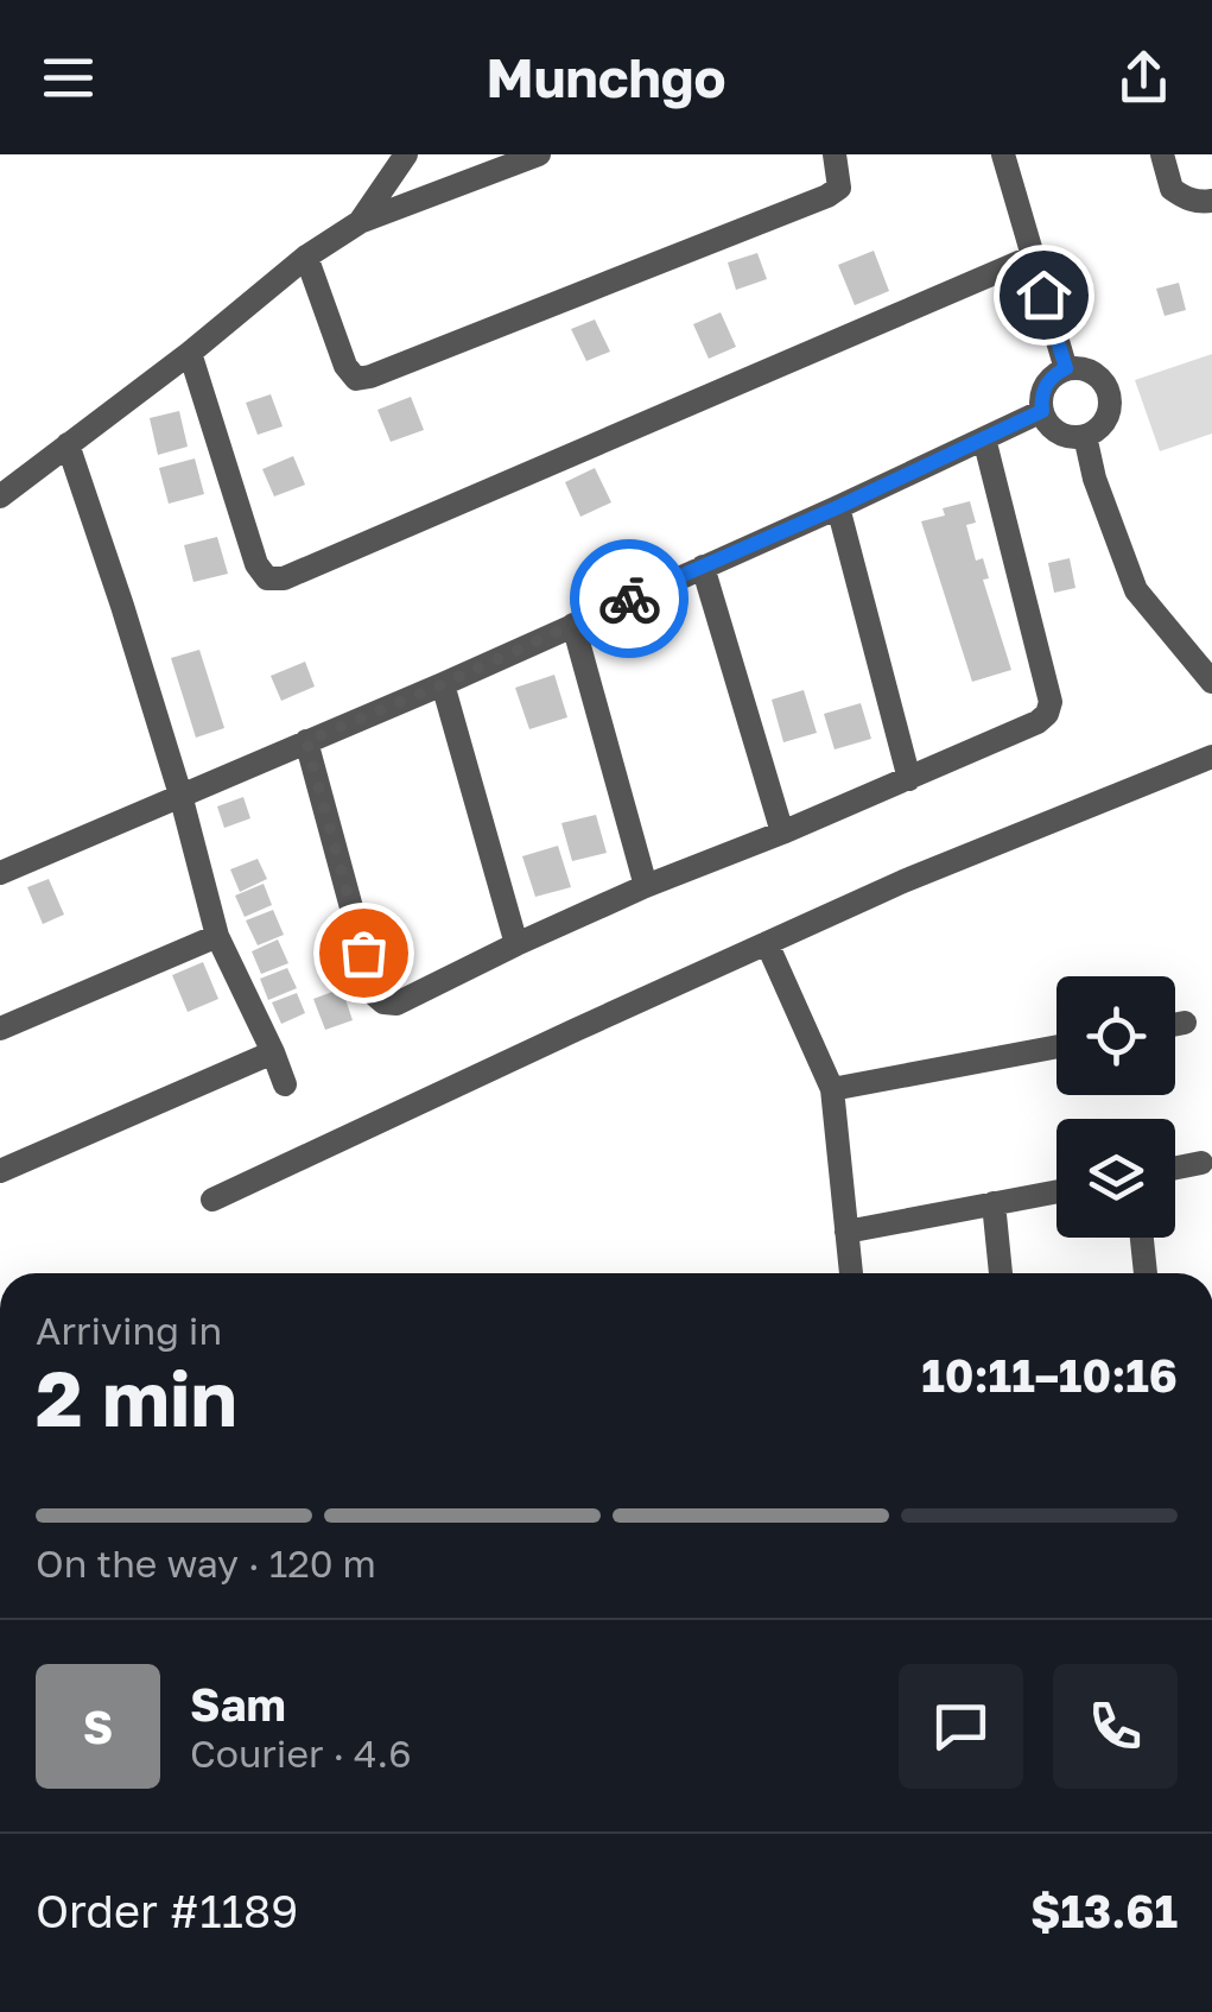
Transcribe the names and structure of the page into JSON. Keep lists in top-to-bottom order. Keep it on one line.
{"page":{"header":"Munchgo","heading":["2 min","Arriving in","10:11–10:16"],"panel":["Sam","Courier · 4.6","Order #1189","$13.61"],"bar":"On the way · 120 m","round":"S"}}
